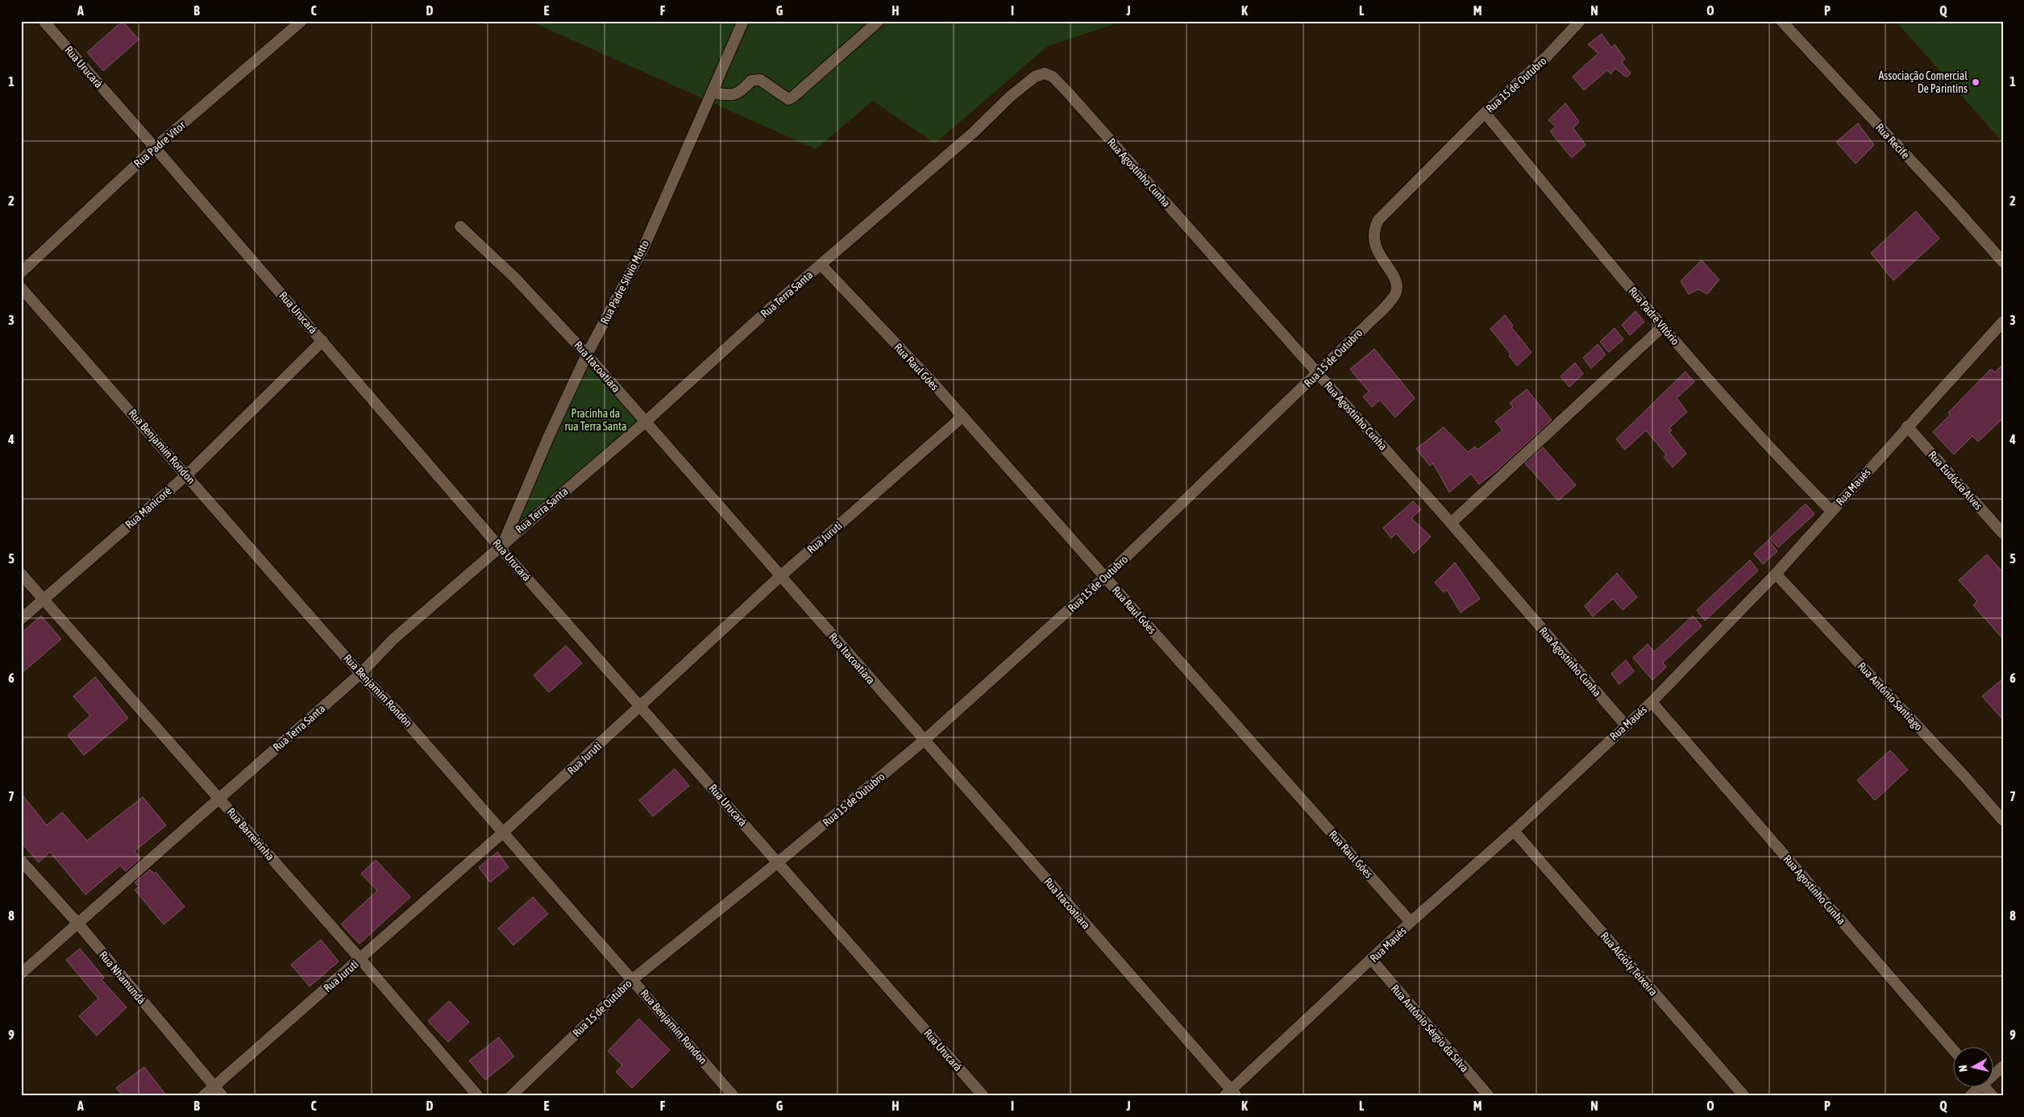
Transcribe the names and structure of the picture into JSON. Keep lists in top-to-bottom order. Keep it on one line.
{"streets":{"street":["Rua Urucará","Rua 15 de Outubro","Rua Recife","Rua Padre Vitor","Rua Agostinho Cunha","Rua Padre Silvio Motto","Rua Terra Santa","Rua Padre Vitório","Rua Itacoatiara","Rua Raul Góes","Rua Benjamim Rondon","Rua Eudócia Alves","Rua Maués","Rua Manicoré","Rua Juruti","Rua Antônio Santiago","Rua Barreirinha","Rua Alcioly Teixeira","Rua Nhamundá","Rua Antônio Sérgio da Silva"]},"crossings":[["Rua Urucará","Rua 15 de Outubro"],["Rua Urucará","Rua Padre Vitor"],["Rua Urucará","Rua Padre Silvio Motto"],["Rua Urucará","Rua Terra Santa"],["Rua Urucará","Rua Manicoré"],["Rua Urucará","Rua Juruti"],["Rua 15 de Outubro","Rua Agostinho Cunha"],["Rua 15 de Outubro","Rua Padre Vitório"],["Rua 15 de Outubro","Rua Itacoatiara"],["Rua 15 de Outubro","Rua Raul Góes"],["Rua 15 de Outubro","Rua Benjamim Rondon"],["Rua Agostinho Cunha","Rua Terra Santa"],["Rua Agostinho Cunha","Rua Maués"],["Rua Padre Silvio Motto","Rua Terra Santa"],["Rua Padre Silvio Motto","Rua Itacoatiara"],["Rua Terra Santa","Rua Itacoatiara"],["Rua Terra Santa","Rua Raul Góes"],["Rua Terra Santa","Rua Benjamim Rondon"],["Rua Terra Santa","Rua Barreirinha"],["Rua Terra Santa","Rua Nhamundá"],["Rua Padre Vitório","Rua Maués"],["Rua Itacoatiara","Rua Maués"],["Rua Itacoatiara","Rua Juruti"],["Rua Raul Góes","Rua Maués"],["Rua Raul Góes","Rua Juruti"],["Rua Benjamim Rondon","Rua Manicoré"],["Rua Benjamim Rondon","Rua Juruti"],["Rua Eudócia Alves","Rua Maués"],["Rua Maués","Rua Antônio Santiago"],["Rua Maués","Rua Alcioly Teixeira"],["Rua Maués","Rua Antônio Sérgio da Silva"],["Rua Manicoré","Rua Barreirinha"],["Rua Juruti","Rua Barreirinha"],["Rua Juruti","Rua Nhamundá"]],"parks":["Pracinha da rua Terra Santa"],"places":["Associação Comercial De Parintins"],"north":"left","grid":{"columns":["A","B","C","D","E","F","G","H","I","J","K","L","M","N","O","P","Q"],"rows":["1","2","3","4","5","6","7","8","9"]}}
